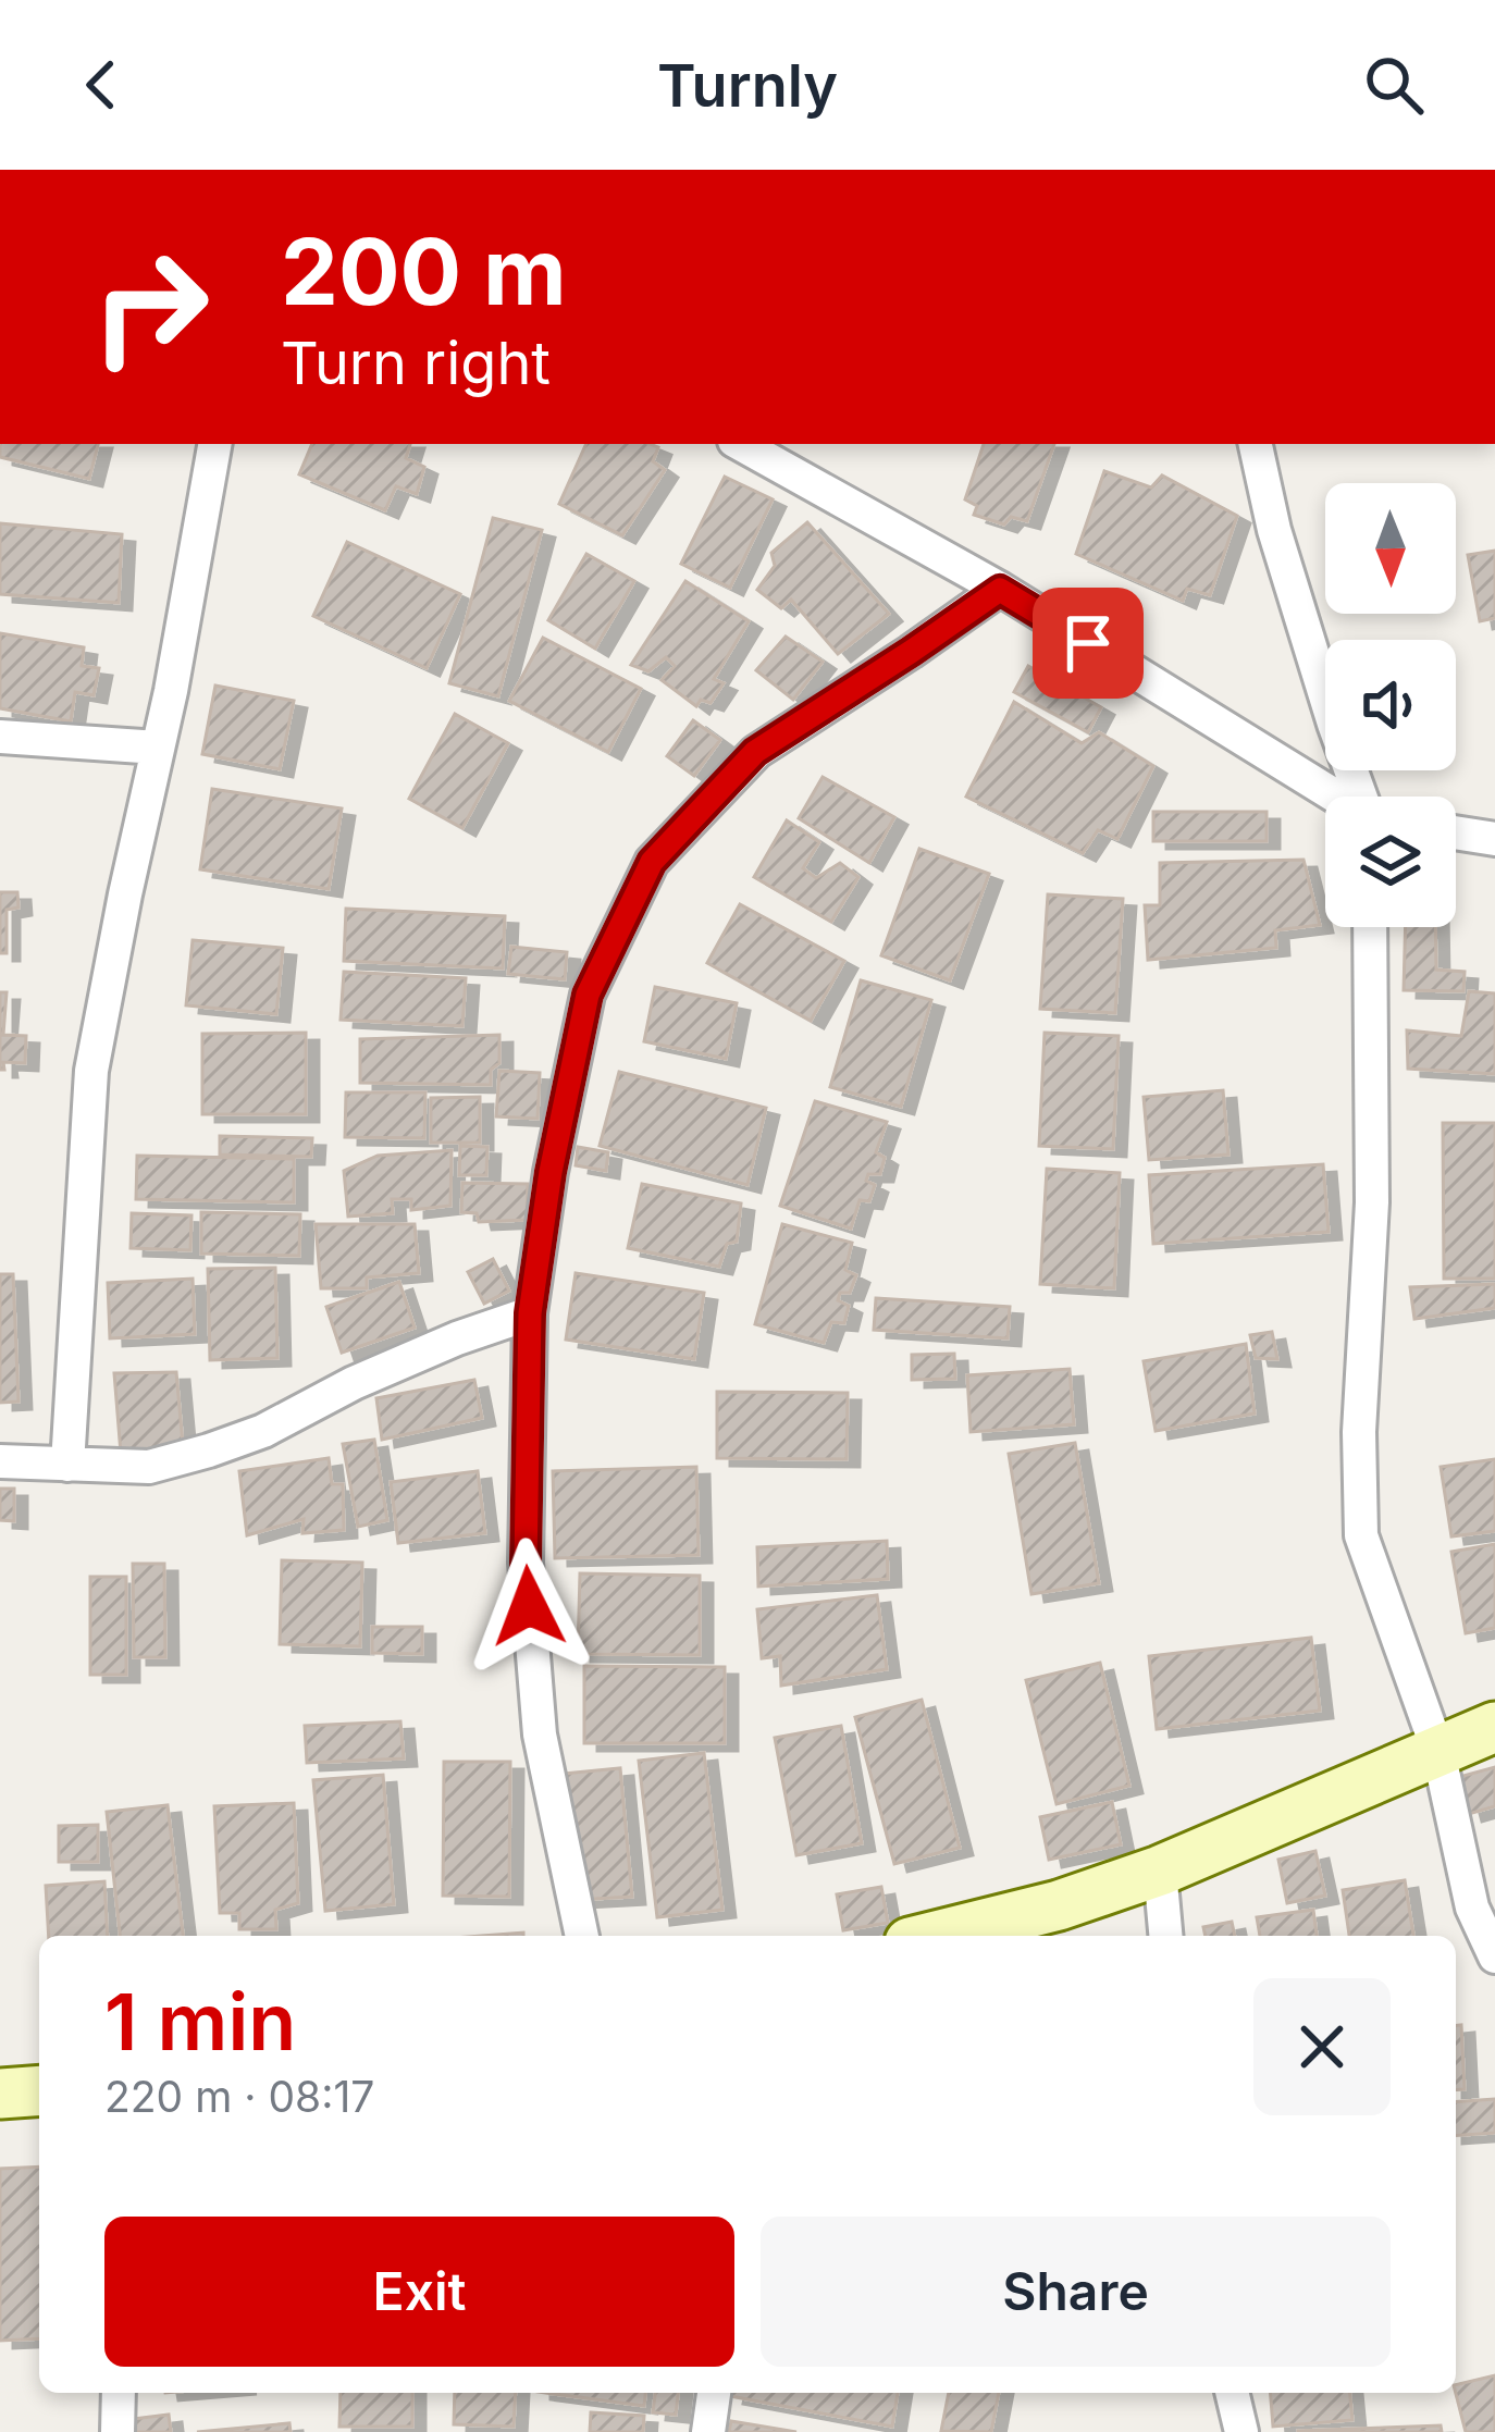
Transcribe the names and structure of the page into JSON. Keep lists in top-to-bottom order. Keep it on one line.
{"north":"bottom","page":{"header":"Turnly","turn":["200 m","Turn right"],"heading":["1 min","220 m · 08:17"],"buttons":["Exit","Share"]}}
